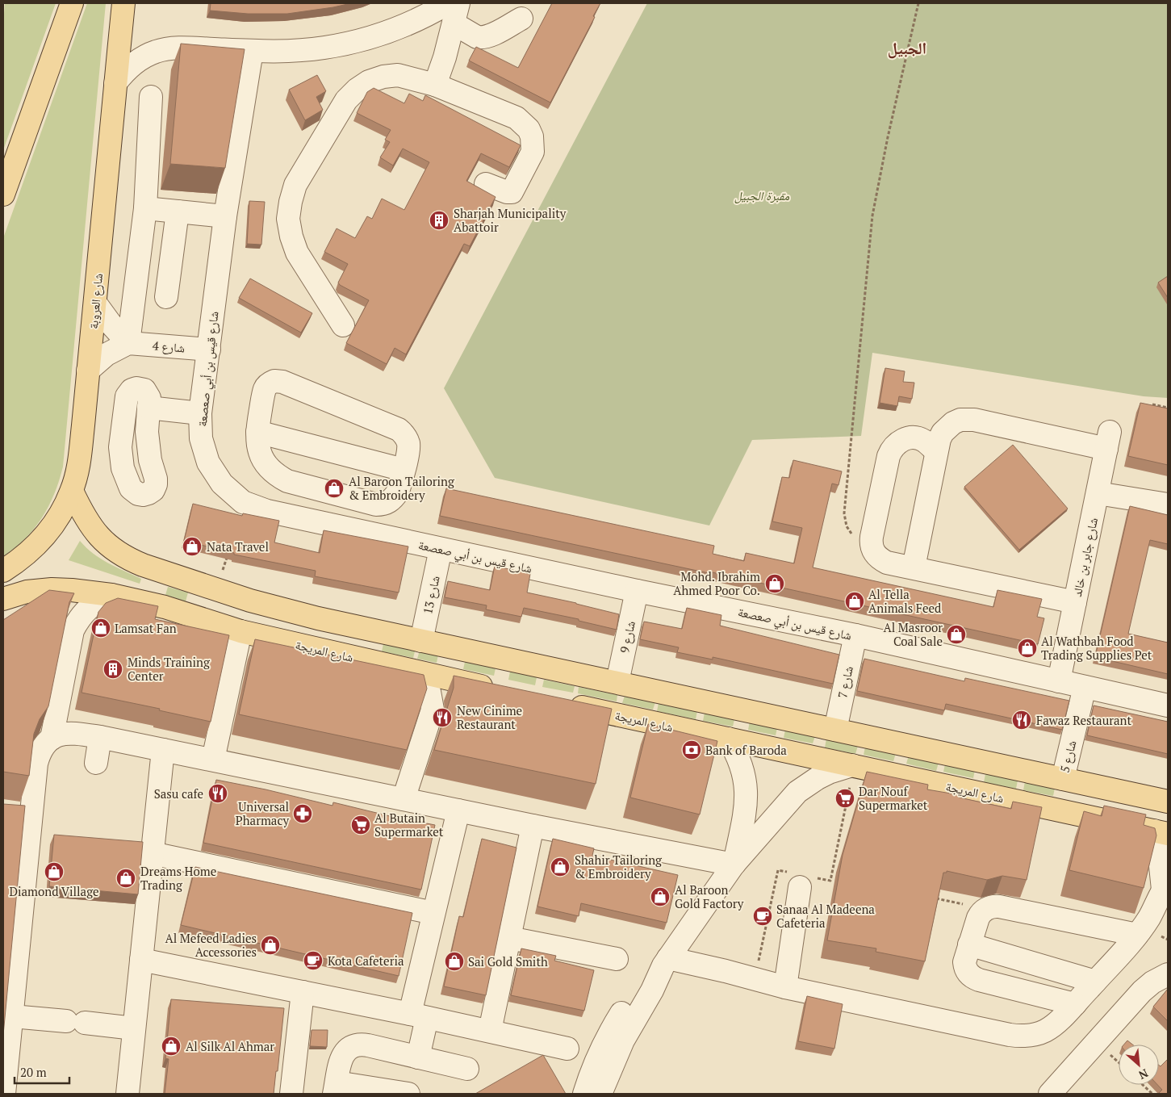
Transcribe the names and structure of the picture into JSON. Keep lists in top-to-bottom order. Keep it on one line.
{"streets":{"main road":["شارع العروبة","شارع المريجة"],"street":["شارع 4","شارع قيس بن أبي صعصعة","شارع جابر بن خالد","شارع 13","شارع 9","شارع 7","شارع 5"]},"crossings":[["شارع 4","شارع قيس بن أبي صعصعة"],["شارع قيس بن أبي صعصعة","شارع جابر بن خالد"],["شارع قيس بن أبي صعصعة","شارع 13"],["شارع قيس بن أبي صعصعة","شارع 9"],["شارع قيس بن أبي صعصعة","شارع 7"],["شارع قيس بن أبي صعصعة","شارع 5"]],"districts":["الجبيل"],"parks":["مقبرة الجبيل"],"places":{"building":["Sharjah Municipality Abattoir","Minds Training Center"],"shop":["Al Baroon Tailoring & Embroidery","Nata Travel","Mohd. Ibrahim Ahmed Poor Co.","Al Tella Animals Feed","Lamsat Fan","Al Masroor Coal Sale","Al Wathbah Food Trading Supplies Pet","Shahir Tailoring & Embroidery","Diamond Village","Dreams Home Trading","Al Baroon Gold Factory","Al Mefeed Ladies Accessories","Sai Gold Smith","Al Silk Al Ahmar"],"restaurant":["New Cinime Restaurant","Fawaz Restaurant","Sasu cafe"],"bank":["Bank of Baroda"],"supermarket":["Dar Nouf Supermarket","Al Butain Supermarket"],"pharmacy":["Universal Pharmacy"],"cafe":["Sanaa Al Madeena Cafeteria","Kota Cafeteria"]},"scale_bar":"20 m","north":"bottom right"}
